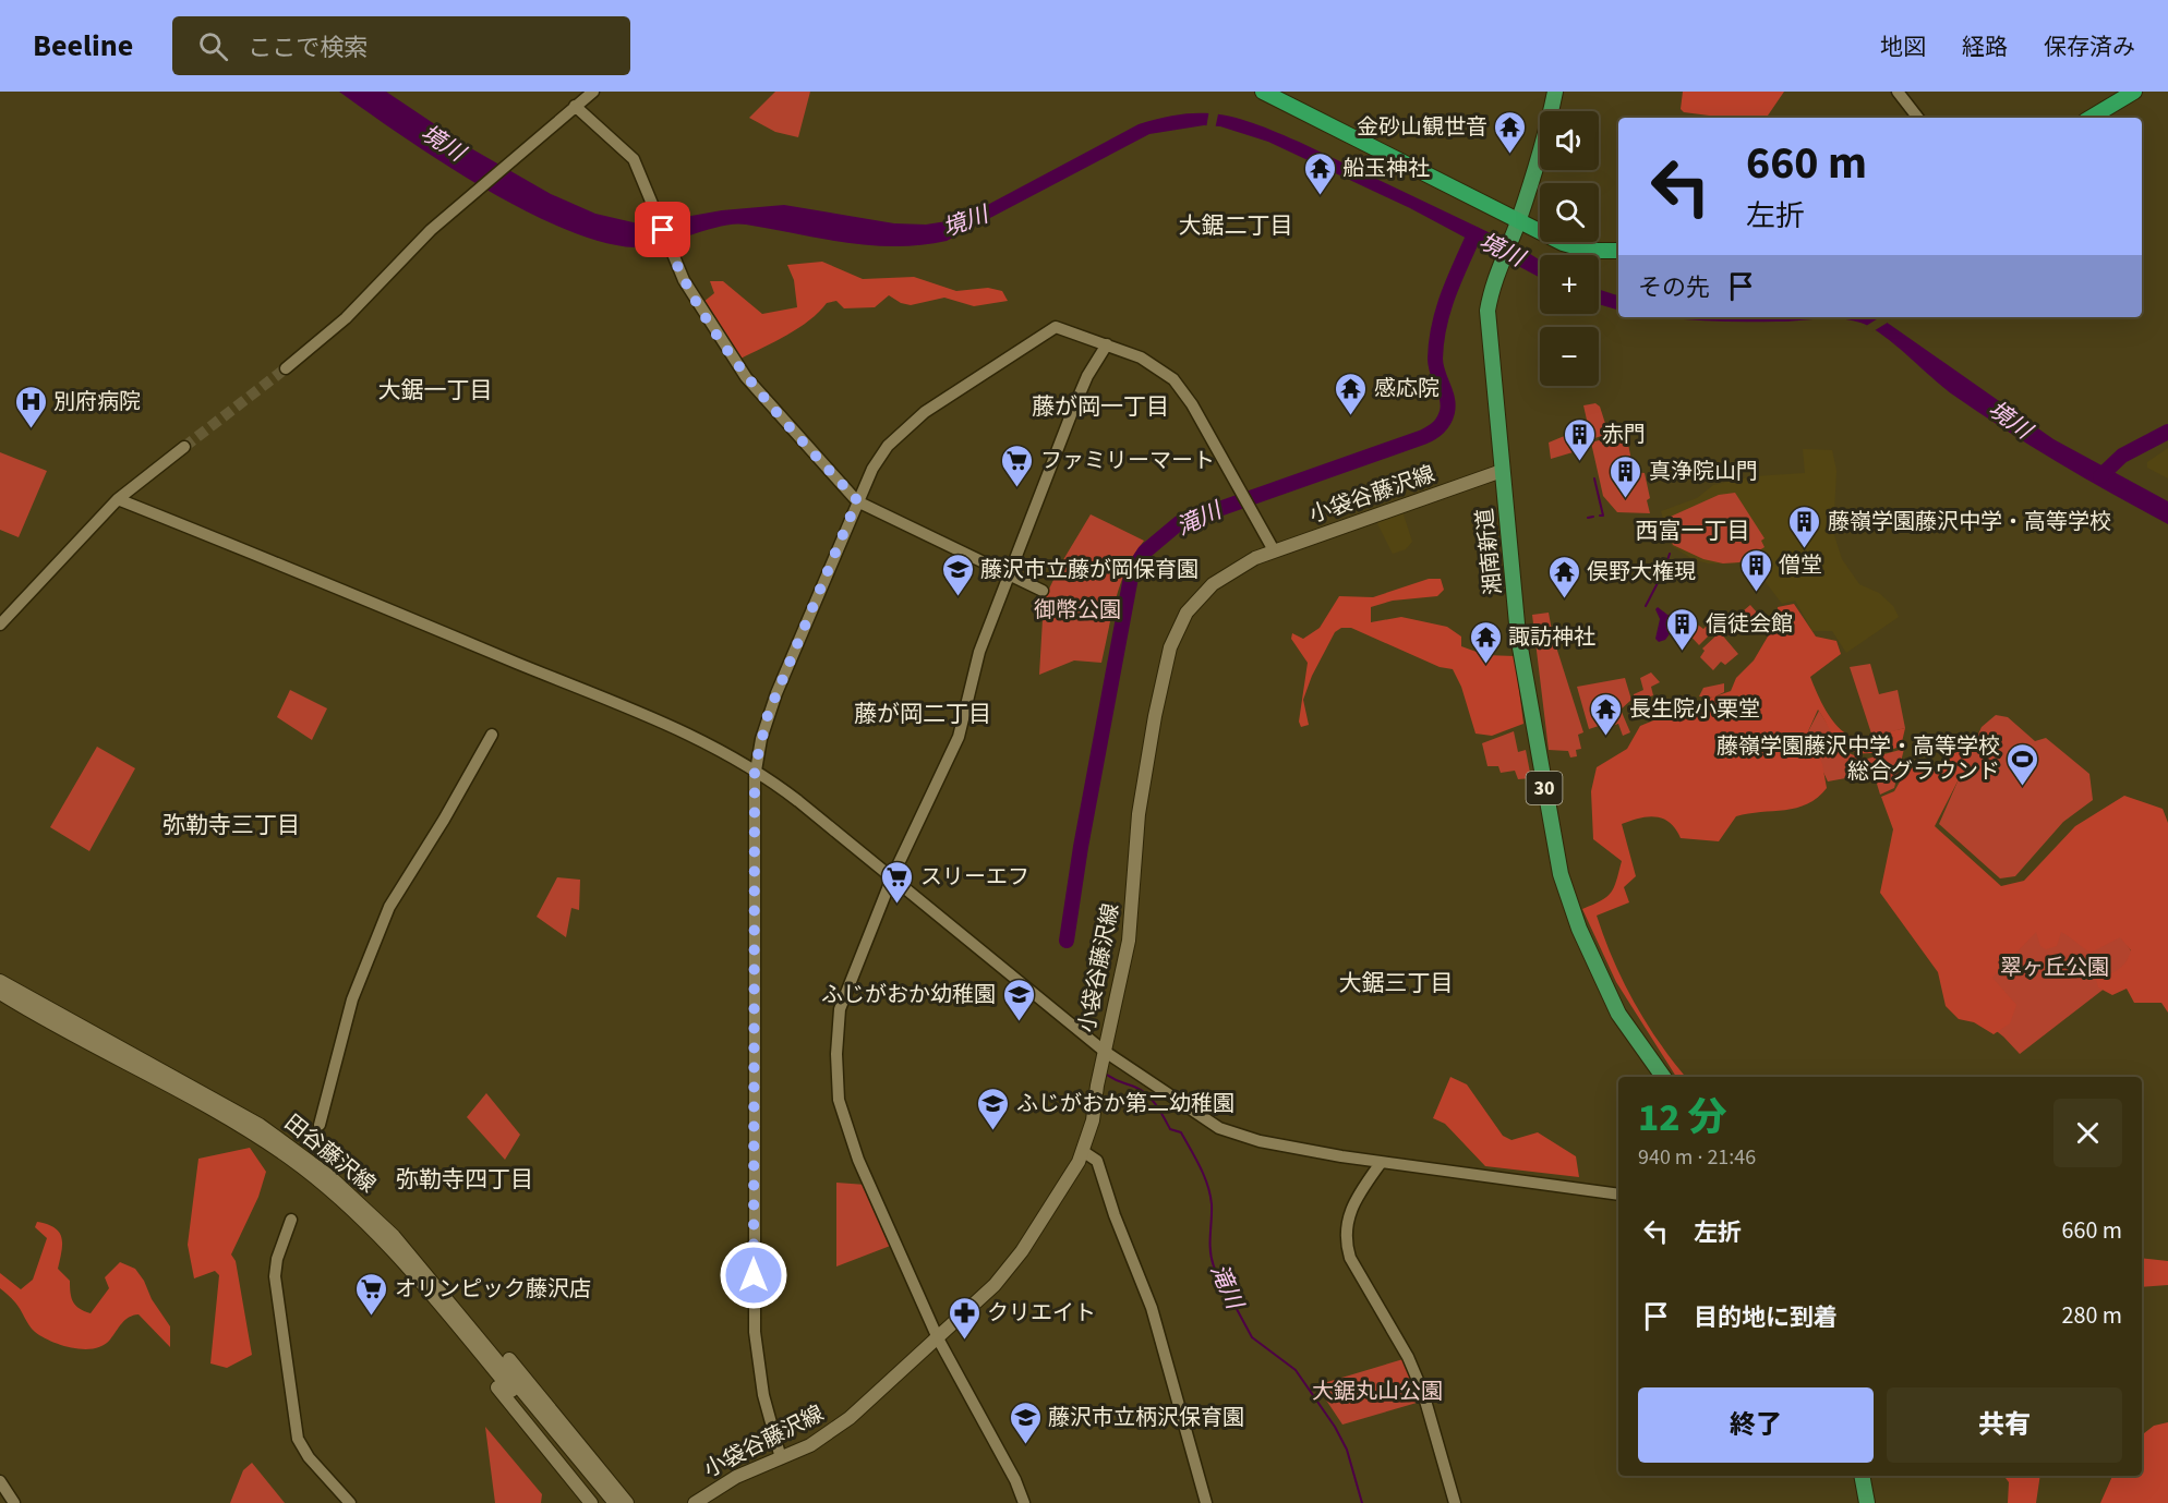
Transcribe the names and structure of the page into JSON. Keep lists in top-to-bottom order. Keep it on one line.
{"streets":{"main road":["小袋谷藤沢線","湘南新道","30","田谷藤沢線"]},"crossings":[["小袋谷藤沢線","湘南新道"],["湘南新道","30"]],"districts":["大鋸二丁目","大鋸一丁目","藤が岡一丁目","西富一丁目","藤が岡二丁目","弥勒寺三丁目","大鋸三丁目","弥勒寺四丁目"],"water":["境川","滝川"],"parks":["御幣公園","翠ヶ丘公園","大鋸丸山公園"],"places":{"temple":["金砂山観世音","船玉神社","感応院","俣野大権現","諏訪神社","長生院小栗堂"],"hospital":["別府病院"],"building":["赤門","真浄院山門","藤嶺学園藤沢中学・高等学校","僧堂","信徒会館"],"supermarket":["ファミリーマート","スリーエフ","オリンピック藤沢店"],"school or university":["藤沢市立藤が岡保育園","ふじがおか幼稚園","ふじがおか第二幼稚園","藤沢市立柄沢保育園"],"sports":["藤嶺学園藤沢中学・高等学校 総合グラウンド"],"pharmacy":["クリエイト"]},"page":{"header":"Beeline","search":"ここで検索","nav":["地図","経路","保存済み"],"map_buttons":["+","−"],"turn":["660 m","左折"],"then":"その先","heading":["12 分","940 m · 21:46"],"list":[{"name":"左折","value":"660 m"},{"name":"目的地に到着","value":"280 m"}],"buttons":["終了","共有"]}}
